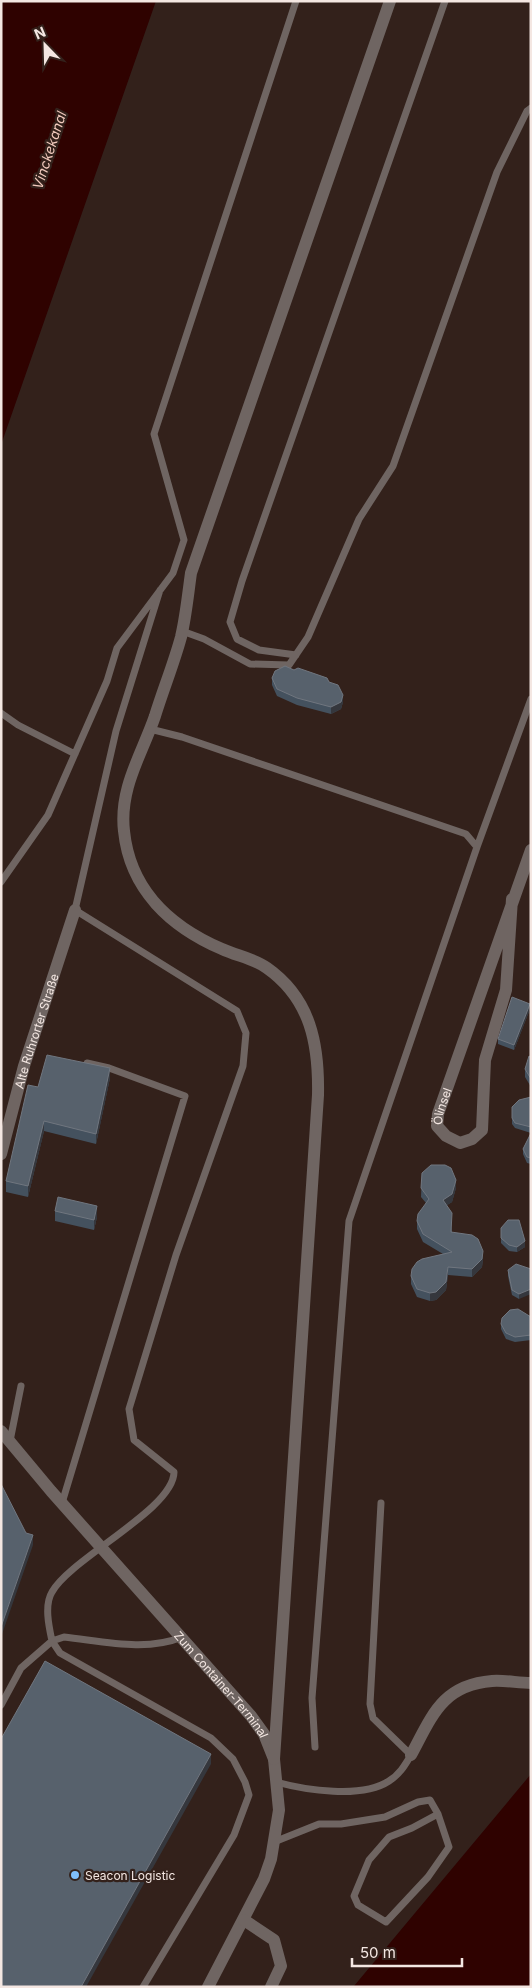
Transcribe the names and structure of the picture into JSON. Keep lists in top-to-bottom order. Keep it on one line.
{"streets":{"street":["Alte Ruhrorter Straße","Ölinsel","Zum Container-Terminal"]},"water":["Vinckekanal"],"places":["Seacon Logistic"],"scale_bar":"50 m","north":"top left"}
